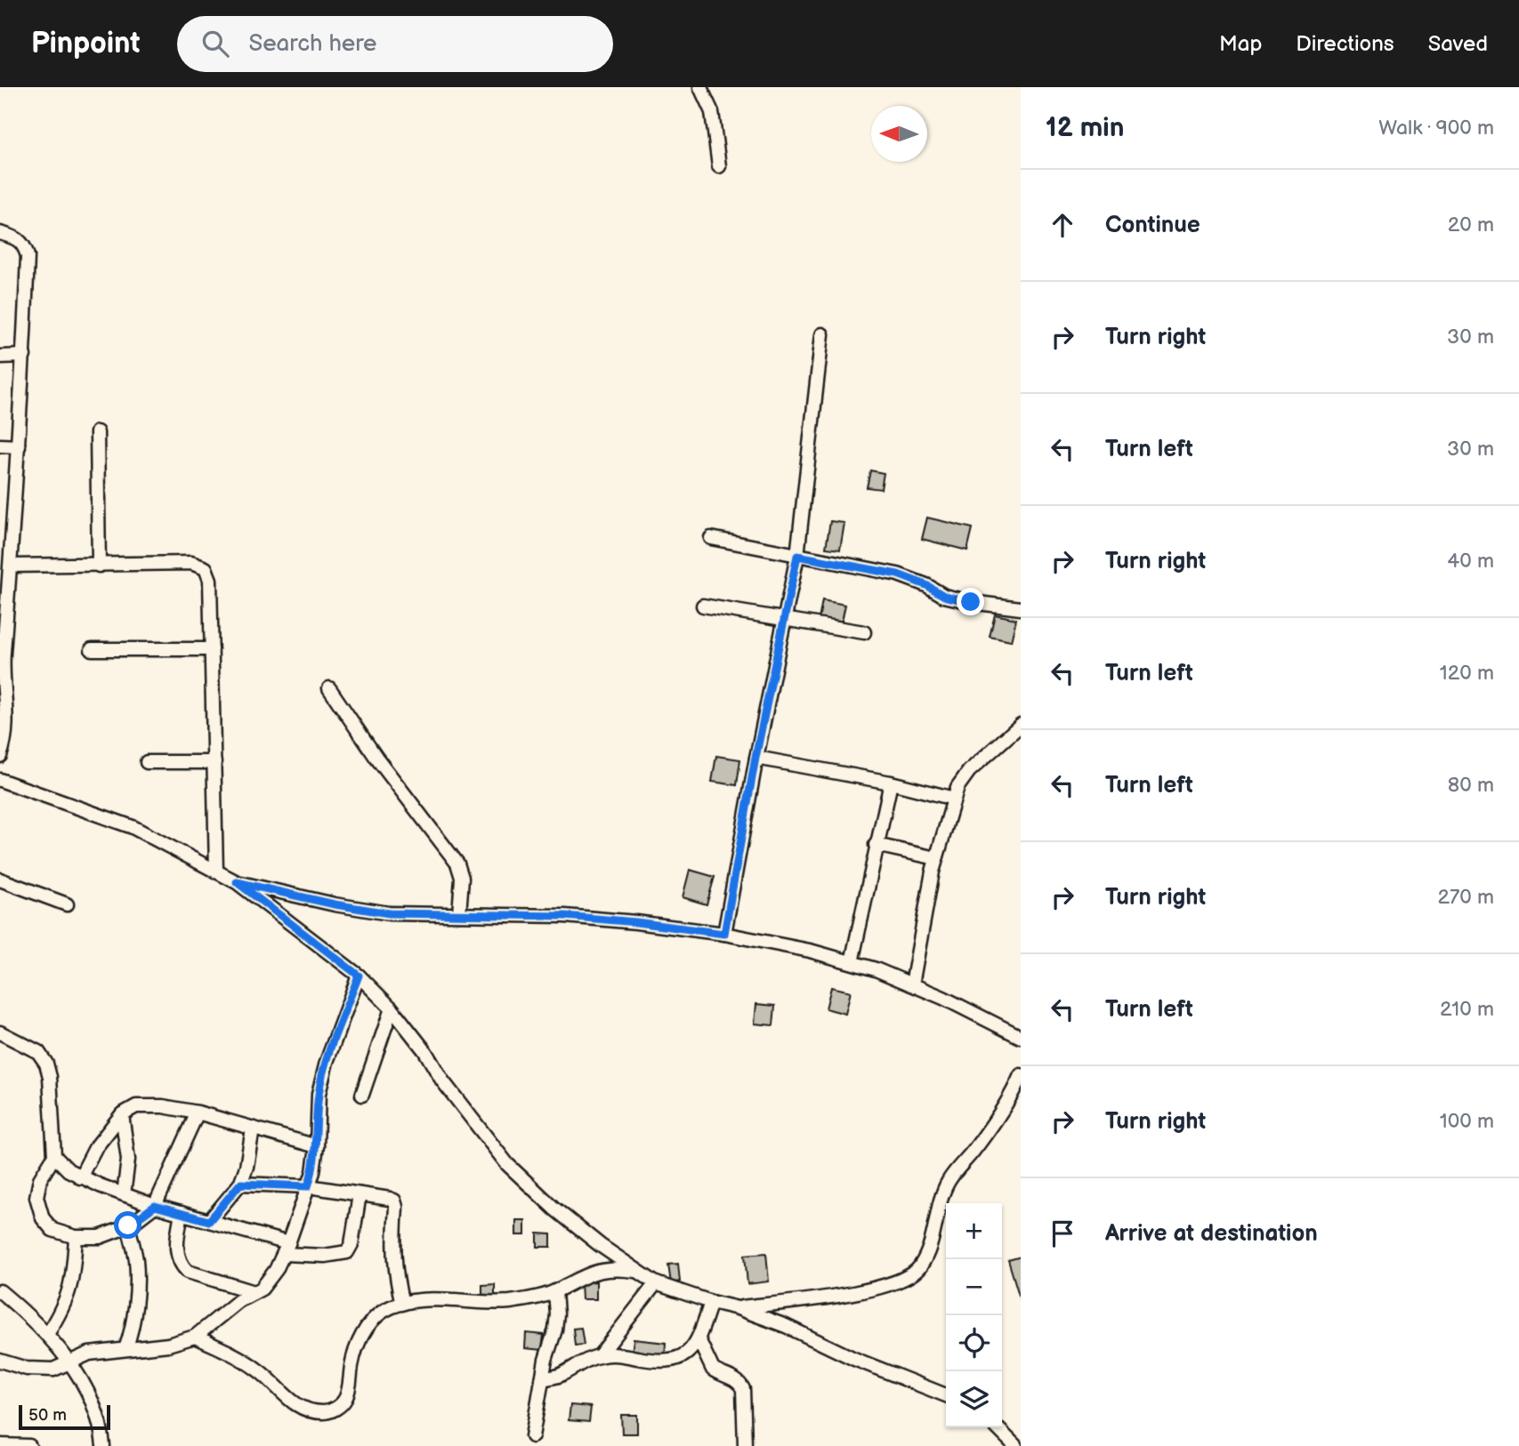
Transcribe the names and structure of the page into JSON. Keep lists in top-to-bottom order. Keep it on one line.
{"scale_bar":"50 m","north":"left","page":{"header":"Pinpoint","search":"Search here","nav":["Map","Directions","Saved"],"heading":["12 min","Walk · 900 m"],"list":[["Continue","20 m"],["Turn right","30 m"],["Turn left","30 m"],["Turn right","40 m"],["Turn left","120 m"],["Turn left","80 m"],["Turn right","270 m"],["Turn left","210 m"],["Turn right","100 m"],"Arrive at destination"],"map_buttons":["+","−"],"scale":"50 m"}}
